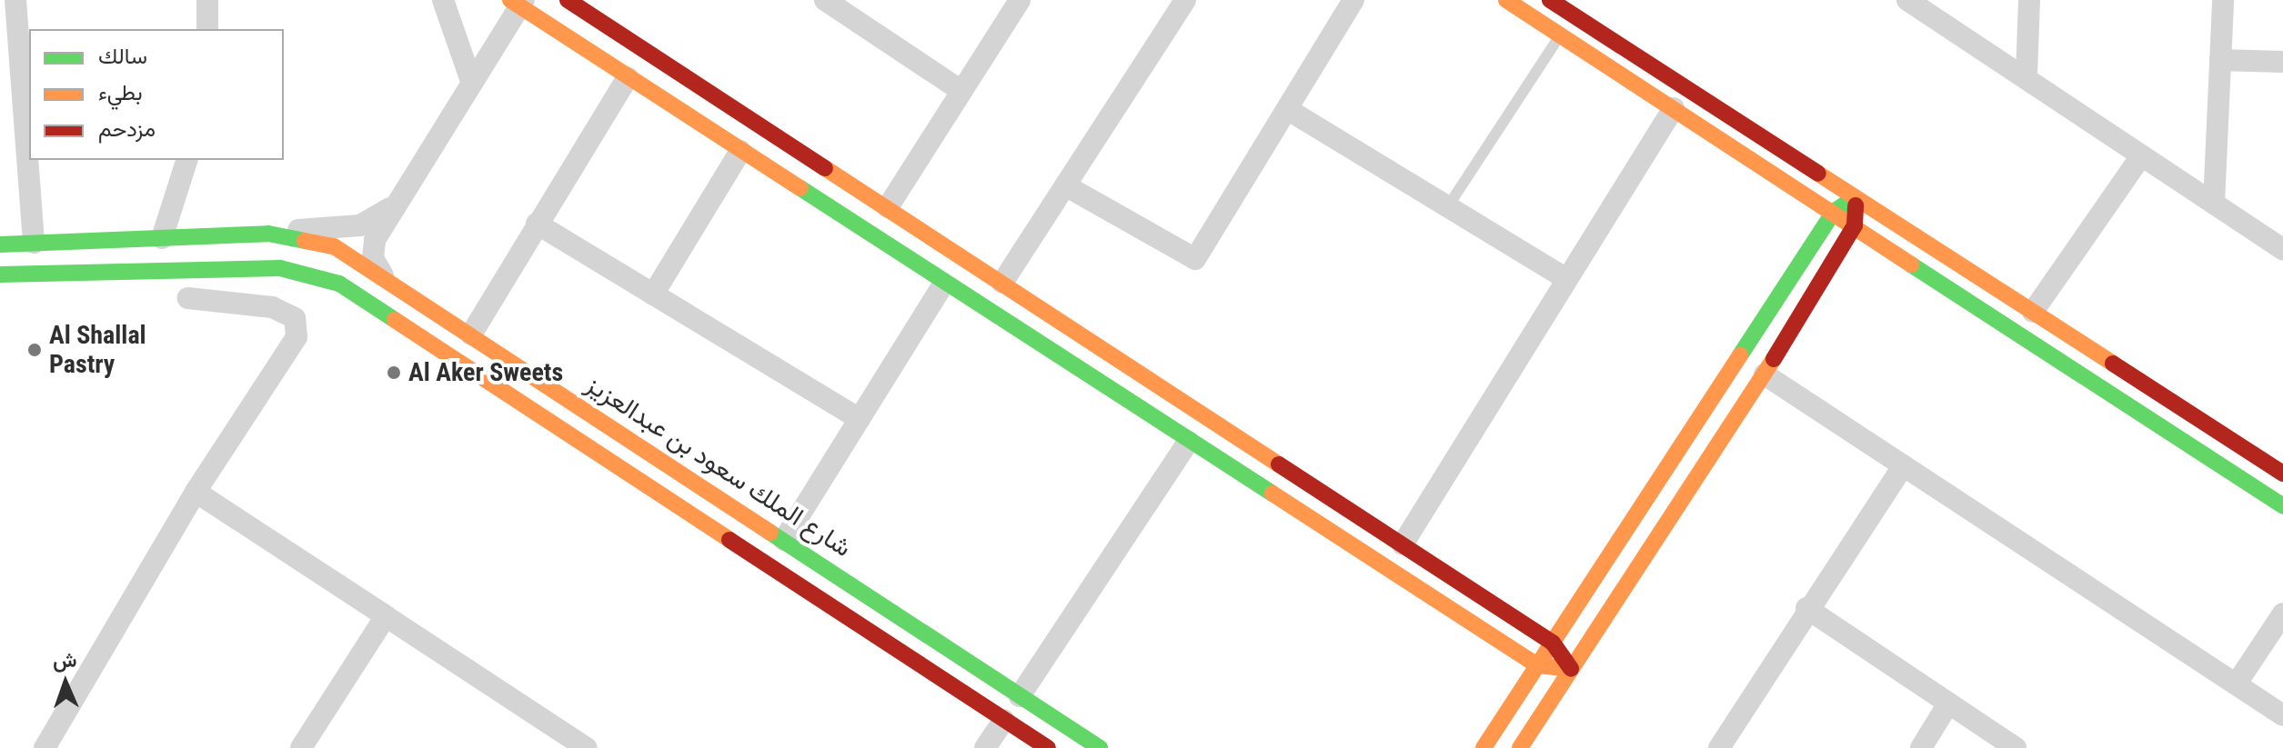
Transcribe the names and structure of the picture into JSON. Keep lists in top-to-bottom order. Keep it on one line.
{"streets":{"street":["شارع الملك سعود بن عبدالعزيز"]},"places":["Al Shallal Pastry","Al Aker Sweets"],"legend":["سالك","بطيء","مزدحم"],"north":"top"}
